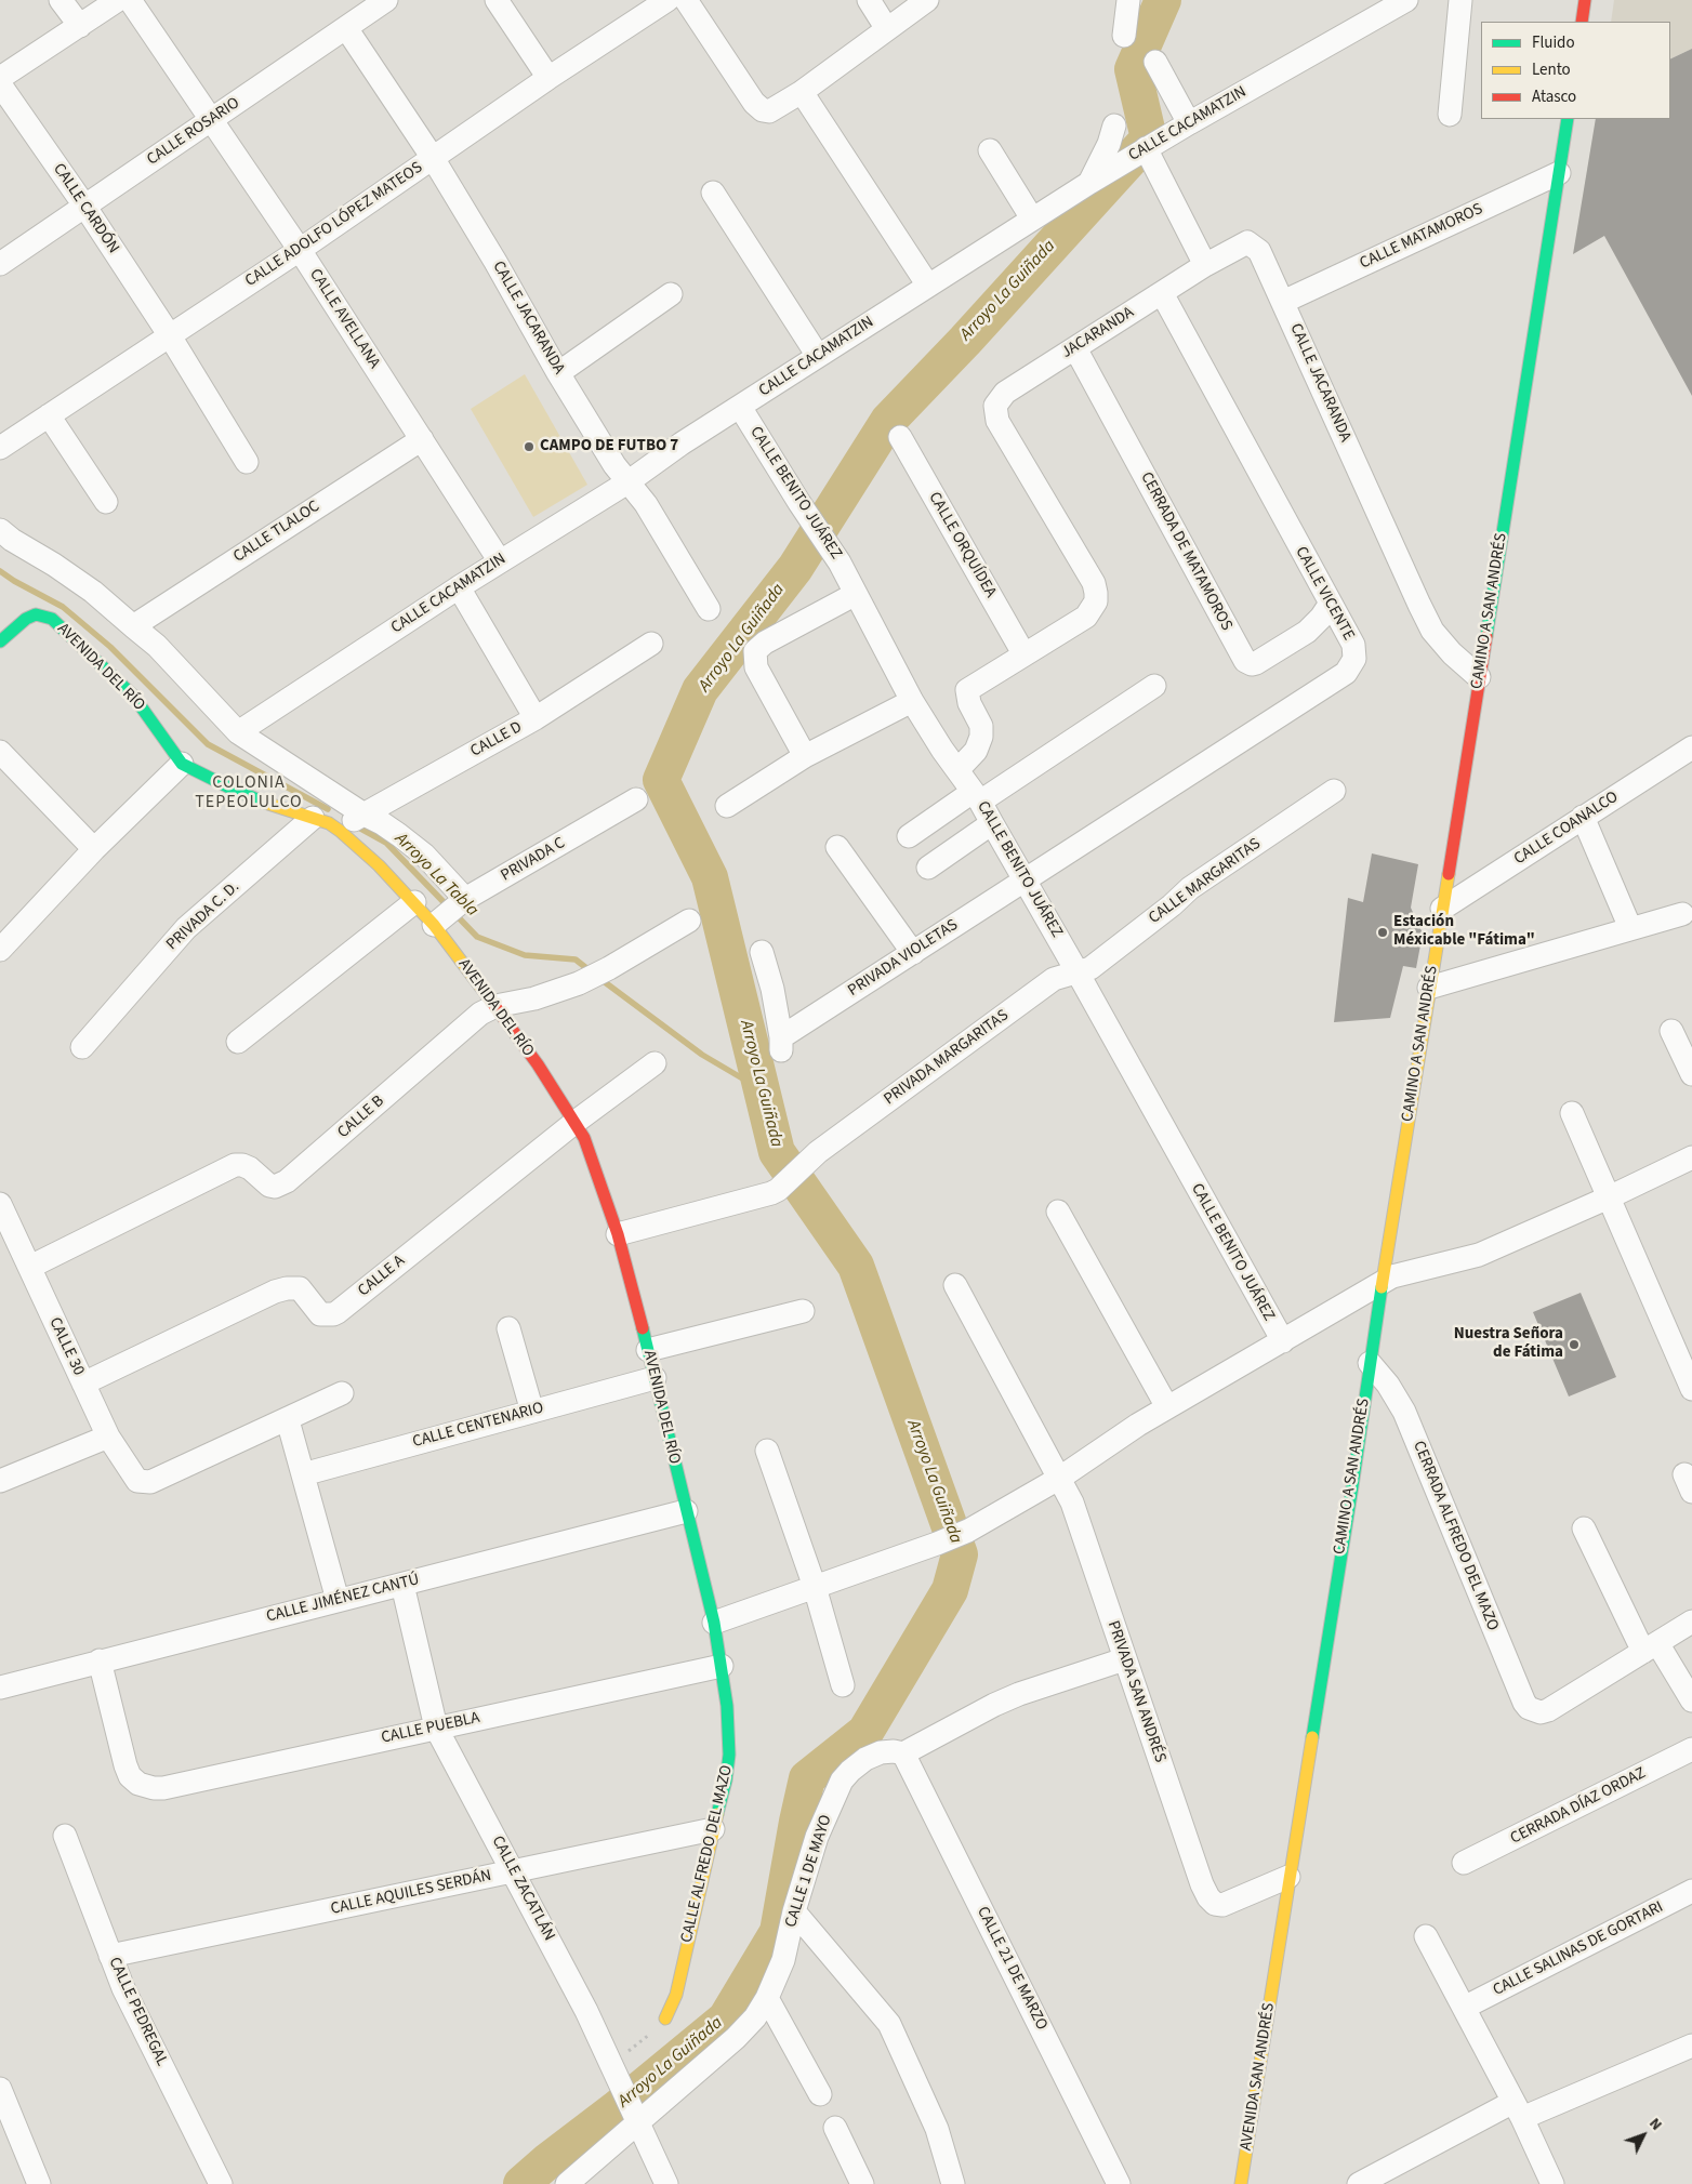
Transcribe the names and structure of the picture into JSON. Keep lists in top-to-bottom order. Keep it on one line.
{"streets":{"main road":["CAMINO A SAN ANDRÉS","AVENIDA DEL RÍO","CALLE ALFREDO DEL MAZO","AVENIDA SAN ANDRÉS"],"street":["CALLE CACAMATZIN","CALLE ROSARIO","CALLE CARDÓN","CALLE ADOLFO LÓPEZ MATEOS","CALLE MATAMOROS","CALLE JACARANDA","CALLE AVELLANA","JACARANDA","CALLE BENITO JUÁREZ","CALLE TLALOC","CALLE ORQUÍDEA","CERRADA DE MATAMOROS","CALLE VICENTE","CALLE D","CALLE COANALCO","PRIVADA C","CALLE MARGARITAS","PRIVADA C. D.","PRIVADA VIOLETAS","PRIVADA MARGARITAS","CALLE B","CALLE A","CALLE 30","CALLE CENTENARIO","CERRADA ALFREDO DEL MAZO","CALLE JIMÉNEZ CANTÚ","PRIVADA SAN ANDRÉS","CALLE PUEBLA","CERRADA DÍAZ ORDAZ","CALLE 1 DE MAYO","CALLE ZACATLÁN","CALLE AQUILES SERDÁN","CALLE SALINAS DE GORTARI","CALLE 21 DE MARZO","CALLE PEDREGAL"]},"crossings":[["CALLE CACAMATZIN","CALLE JACARANDA"],["CALLE CACAMATZIN","CALLE AVELLANA"],["CALLE CACAMATZIN","CALLE BENITO JUÁREZ"],["CALLE ROSARIO","CALLE CARDÓN"],["CALLE ROSARIO","CALLE JACARANDA"],["CALLE ROSARIO","CALLE AVELLANA"],["CALLE CARDÓN","CALLE ADOLFO LÓPEZ MATEOS"],["CALLE ADOLFO LÓPEZ MATEOS","CALLE JACARANDA"],["CALLE ADOLFO LÓPEZ MATEOS","CALLE AVELLANA"],["CALLE MATAMOROS","CALLE JACARANDA"],["CALLE MATAMOROS","CAMINO A SAN ANDRÉS"],["CALLE JACARANDA","JACARANDA"],["CALLE JACARANDA","CAMINO A SAN ANDRÉS"],["CALLE AVELLANA","CALLE TLALOC"],["JACARANDA","CALLE ORQUÍDEA"],["JACARANDA","CERRADA DE MATAMOROS"],["JACARANDA","CALLE VICENTE"],["CALLE BENITO JUÁREZ","CALLE VICENTE"],["CALLE BENITO JUÁREZ","CALLE MARGARITAS"],["CALLE BENITO JUÁREZ","PRIVADA VIOLETAS"],["CALLE BENITO JUÁREZ","PRIVADA MARGARITAS"],["CERRADA DE MATAMOROS","CALLE VICENTE"],["CALLE VICENTE","PRIVADA VIOLETAS"],["CAMINO A SAN ANDRÉS","CALLE COANALCO"],["CAMINO A SAN ANDRÉS","CERRADA ALFREDO DEL MAZO"],["CAMINO A SAN ANDRÉS","PRIVADA SAN ANDRÉS"],["CAMINO A SAN ANDRÉS","AVENIDA SAN ANDRÉS"],["AVENIDA DEL RÍO","CALLE D"],["AVENIDA DEL RÍO","PRIVADA C"],["AVENIDA DEL RÍO","PRIVADA C. D."],["AVENIDA DEL RÍO","PRIVADA MARGARITAS"],["AVENIDA DEL RÍO","CALLE B"],["AVENIDA DEL RÍO","CALLE A"],["AVENIDA DEL RÍO","CALLE CENTENARIO"],["AVENIDA DEL RÍO","CALLE JIMÉNEZ CANTÚ"],["AVENIDA DEL RÍO","CALLE ALFREDO DEL MAZO"],["CALLE MARGARITAS","PRIVADA MARGARITAS"],["CALLE B","CALLE 30"],["CALLE A","CALLE 30"],["CALLE JIMÉNEZ CANTÚ","CALLE PUEBLA"],["CALLE JIMÉNEZ CANTÚ","CALLE ZACATLÁN"],["PRIVADA SAN ANDRÉS","CALLE 1 DE MAYO"],["CALLE PUEBLA","CALLE ALFREDO DEL MAZO"],["CALLE PUEBLA","CALLE ZACATLÁN"],["CALLE ALFREDO DEL MAZO","CALLE AQUILES SERDÁN"],["CALLE 1 DE MAYO","CALLE ZACATLÁN"],["CALLE 1 DE MAYO","CALLE 21 DE MARZO"],["CALLE ZACATLÁN","CALLE AQUILES SERDÁN"],["CALLE AQUILES SERDÁN","CALLE PEDREGAL"]],"districts":["COLONIA TEPEOLULCO"],"water":["Arroyo La Guiñada","Arroyo La Tabla"],"places":["CAMPO DE FUTBO 7","Estación Méxicable \"Fátima\"","Nuestra Señora de Fátima"],"legend":["Fluido","Lento","Atasco"],"north":"top right"}
